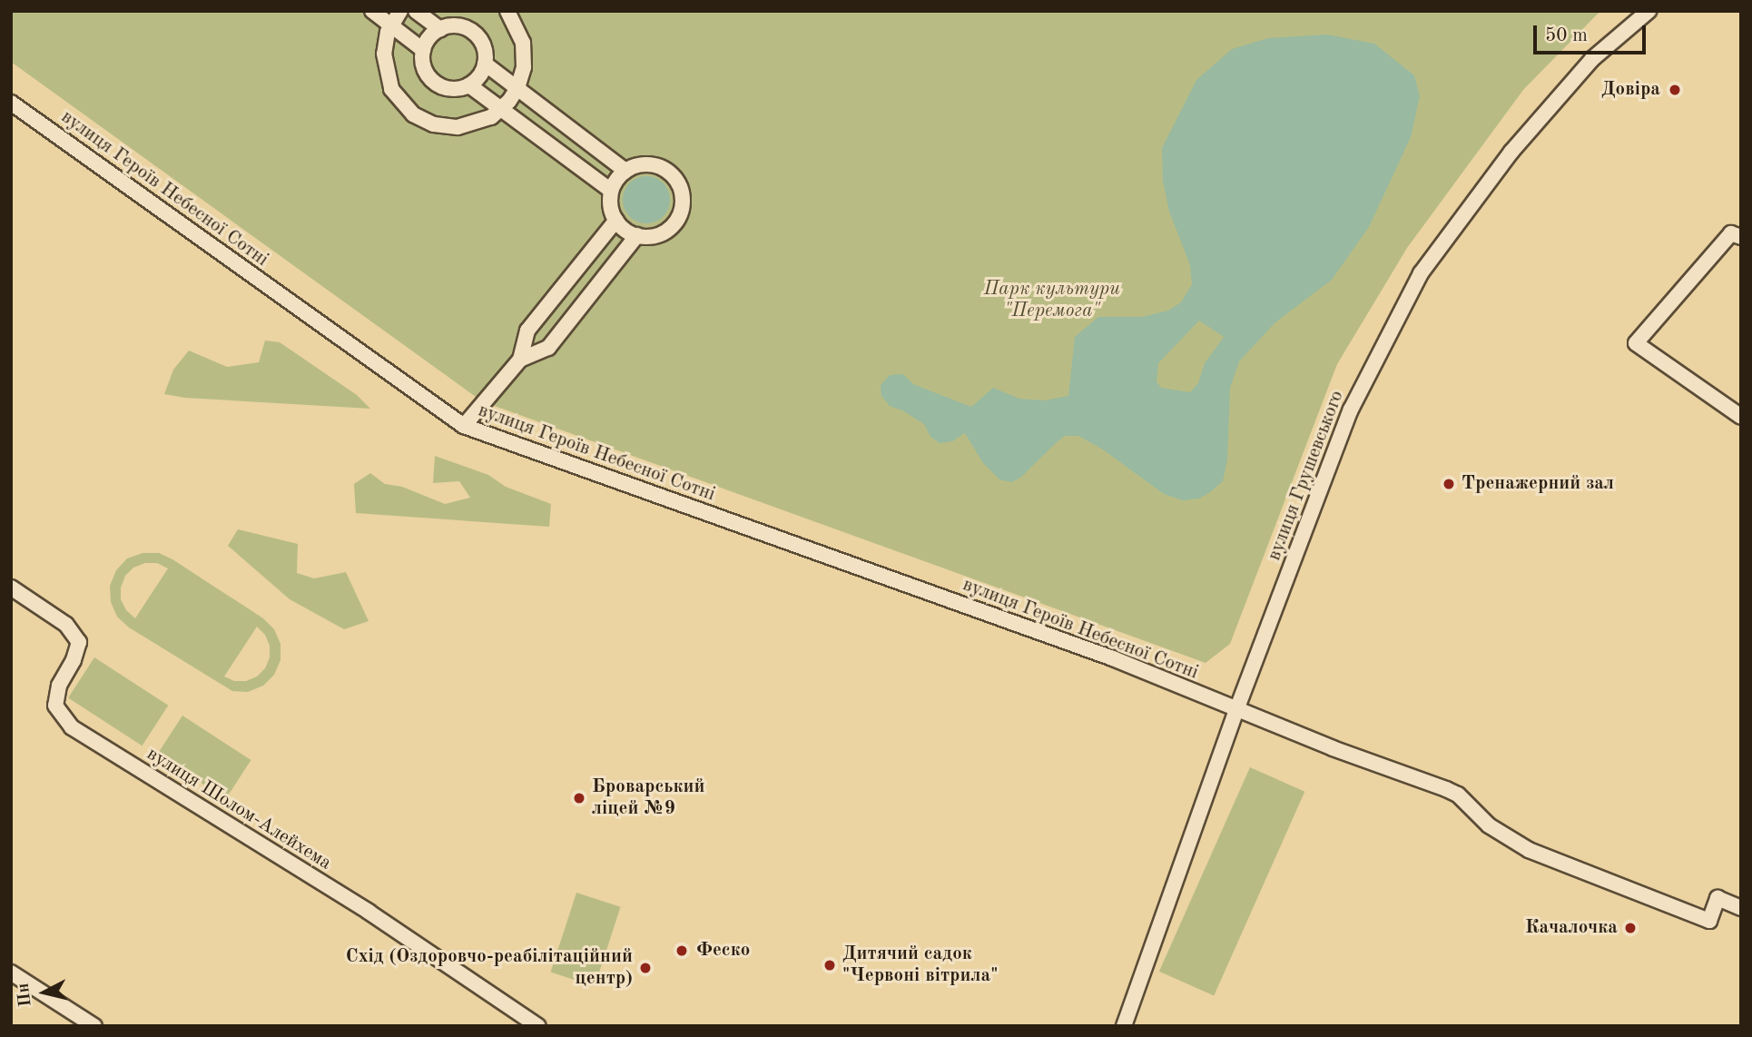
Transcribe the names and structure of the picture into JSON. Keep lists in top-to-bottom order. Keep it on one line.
{"streets":{"street":["вулиця Героїв Небесної Сотні","вулиця Грушевського","вулиця Шолом-Алейхема"]},"crossings":[["вулиця Героїв Небесної Сотні","вулиця Грушевського"]],"parks":["Парк культури \"Перемога\""],"places":["Довіра","Тренажерний зал","Броварський ліцей №9","Качалочка","Феско","Дитячий садок \"Червоні вітрила\"","Схід (Оздоровчо-реабілітаційний центр)"],"scale_bar":"50 m","north":"left"}
